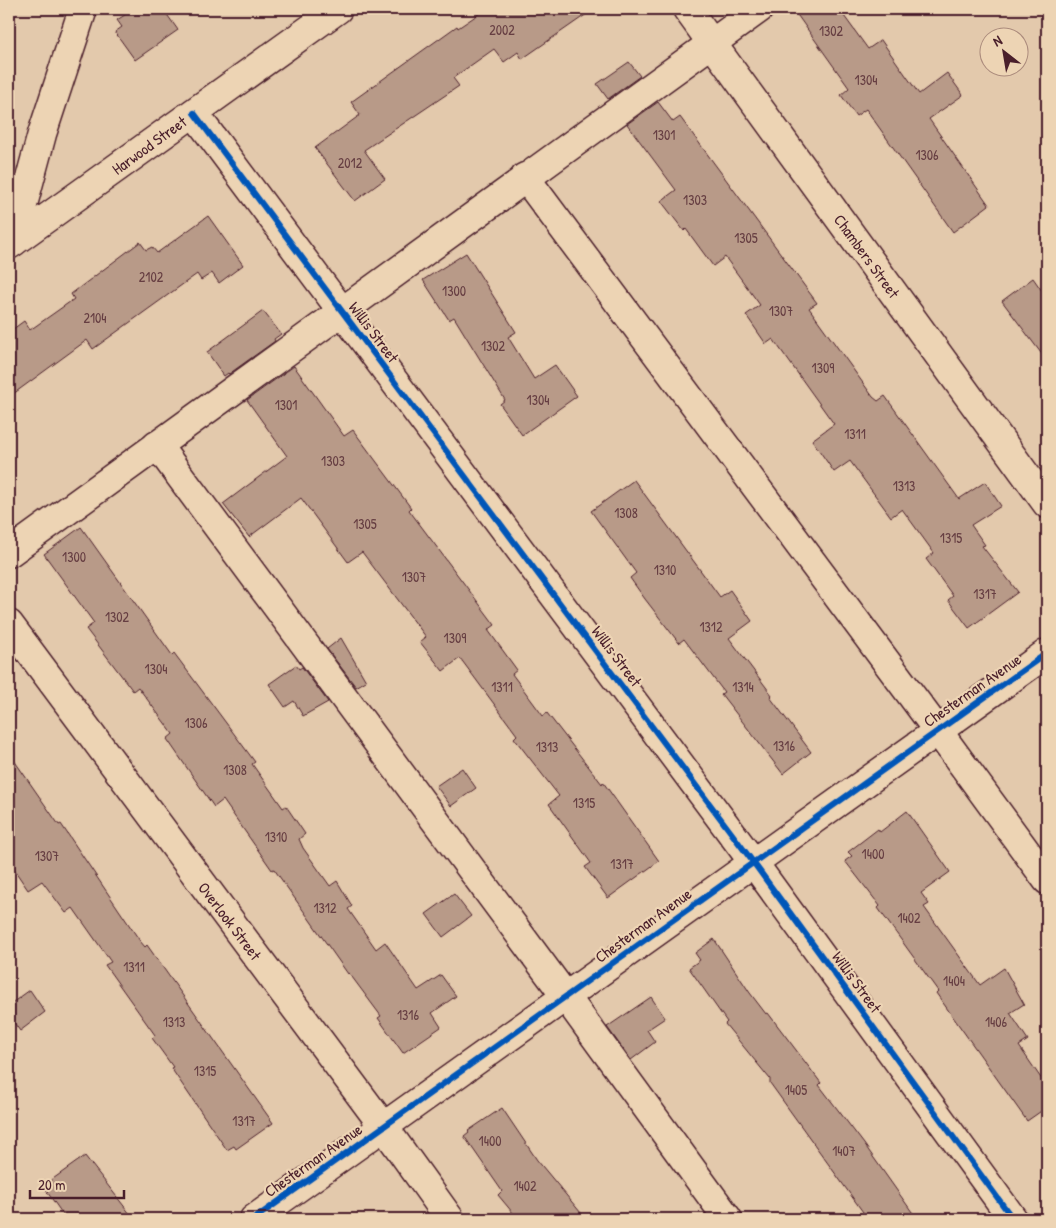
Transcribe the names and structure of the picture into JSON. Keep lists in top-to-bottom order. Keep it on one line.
{"streets":{"street":["Harwood Street","Chambers Street","Willis Street","Chesterman Avenue","Overlook Street"]},"crossings":[["Harwood Street","Willis Street"],["Willis Street","Chesterman Avenue"],["Chesterman Avenue","Overlook Street"]],"house_numbers":["2002","1302","1304","1301","1306","2012","1303","1305","2102","1300","1307","2104","1302","1309","1304","1301","1311","1303","1313","1308","1305","1315","1300","1310","1307","1317","1302","1312","1309","1304","1311","1314","1306","1316","1313","1308","1315","1310","1400","1307","1317","1312","1402","1311","1404","1316","1313","1406","1315","1405","1317","1400","1407","1402"],"scale_bar":"20 m","north":"top left"}
